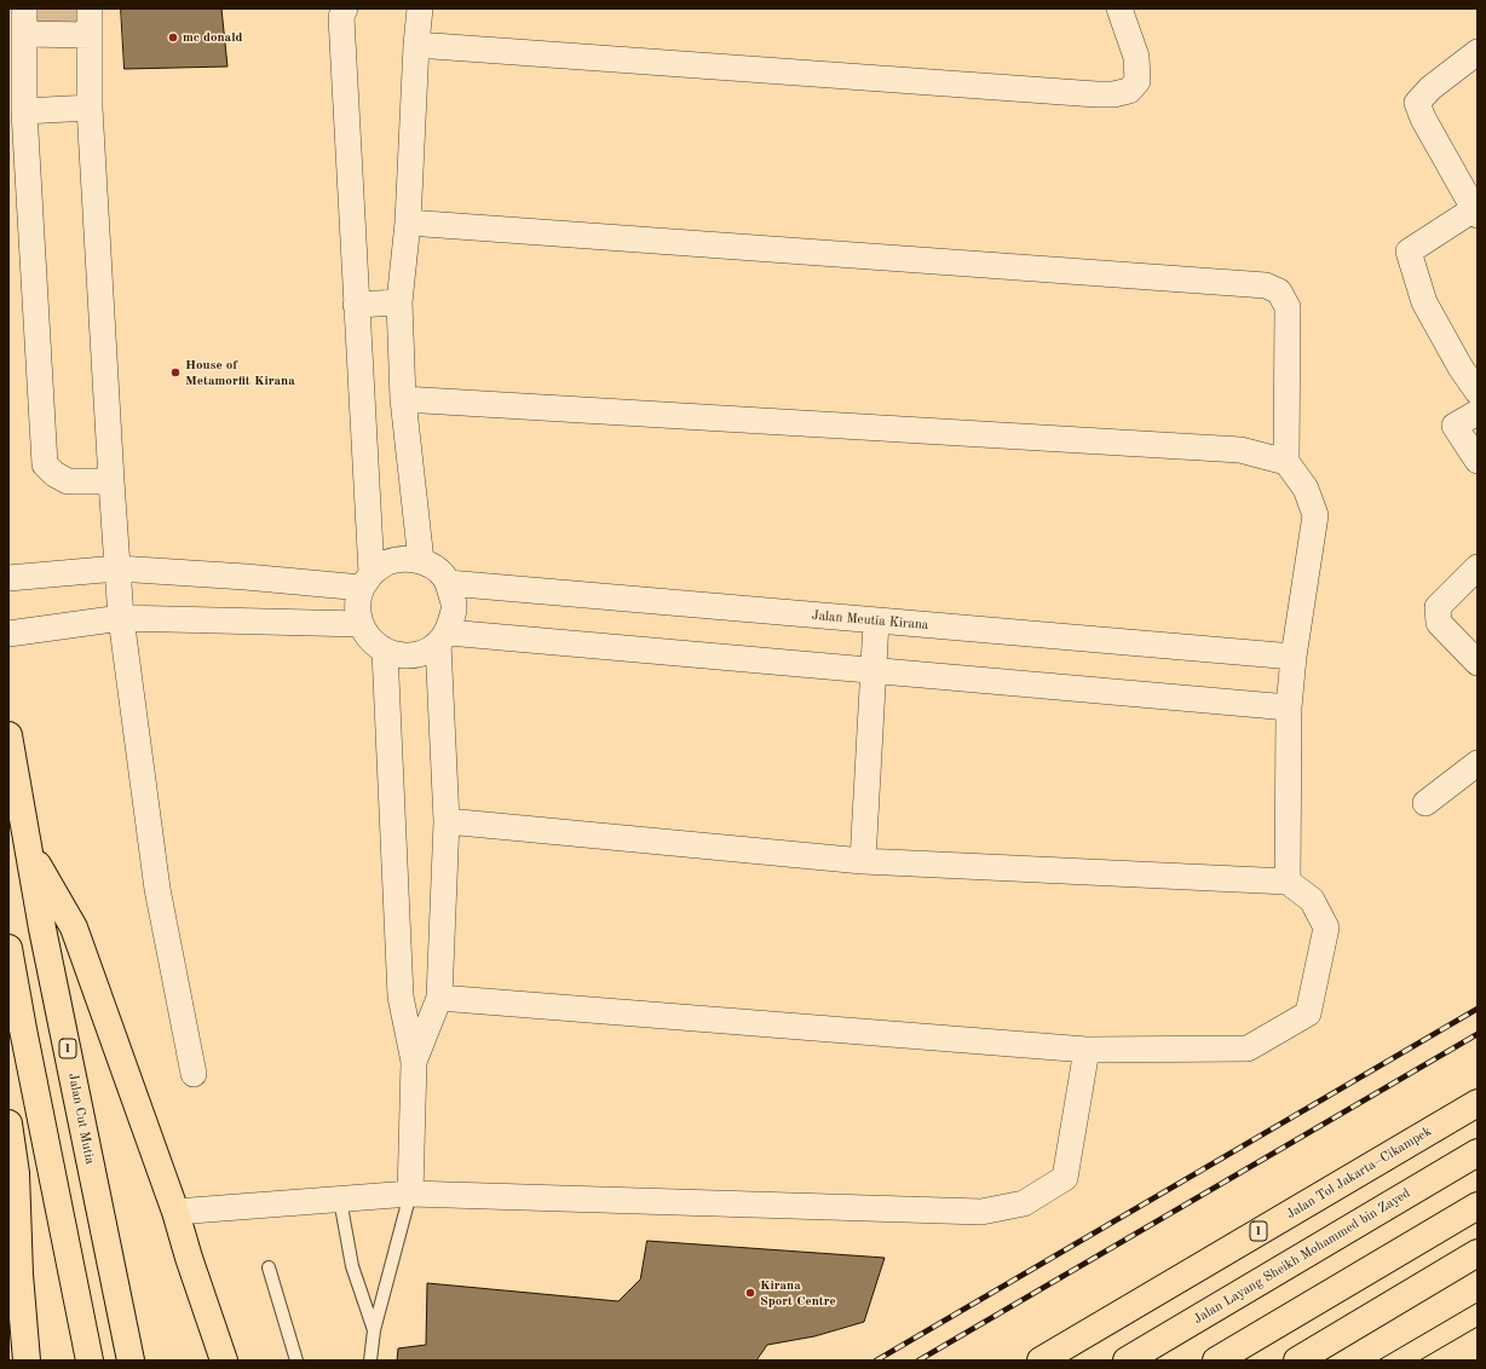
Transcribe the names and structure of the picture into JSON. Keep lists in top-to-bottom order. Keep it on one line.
{"streets":{"highway":["1","Jalan Cut Mutia","Jalan Tol Jakarta–Cikampek","Jalan Layang Sheikh Mohammed bin Zayed"],"street":["Jalan Meutia Kirana"]},"places":["mc donald","House of Metamorfit Kirana","Kirana Sport Centre"]}
